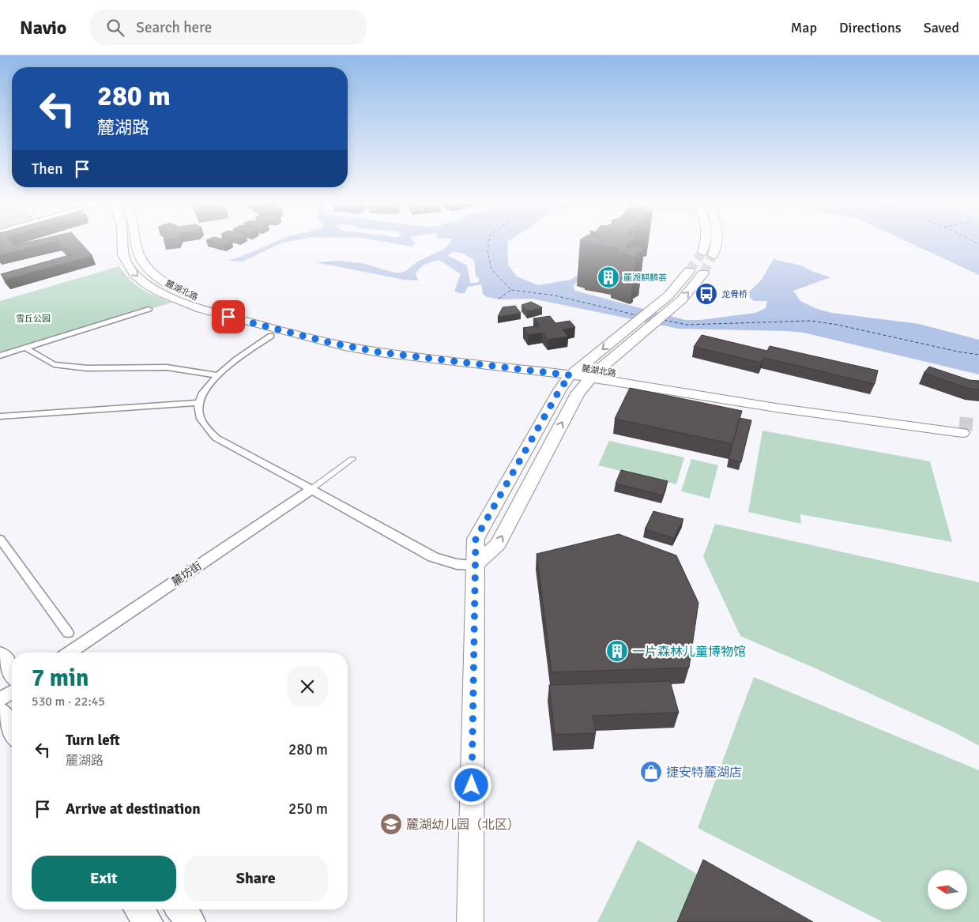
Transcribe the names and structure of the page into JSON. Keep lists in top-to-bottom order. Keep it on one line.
{"streets":{"street":["麓湖北路","麓坊街"]},"parks":["雪丘公园"],"places":{"building":["麓湖麒麟荟","一片森林儿童博物馆"],"bus stop":["龙骨桥"],"shop":["捷安特麓湖店"],"school or university":["麓湖幼儿园（北区）"]},"north":"left","page":{"header":"Navio","search":"Search here","nav":["Map","Directions","Saved"],"turn":["280 m","麓湖路"],"then":"Then","heading":["7 min","530 m · 22:45"],"list":[{"name":"Turn left","note":"麓湖路","value":"280 m"},{"name":"Arrive at destination","value":"250 m"}],"buttons":["Exit","Share"]}}
